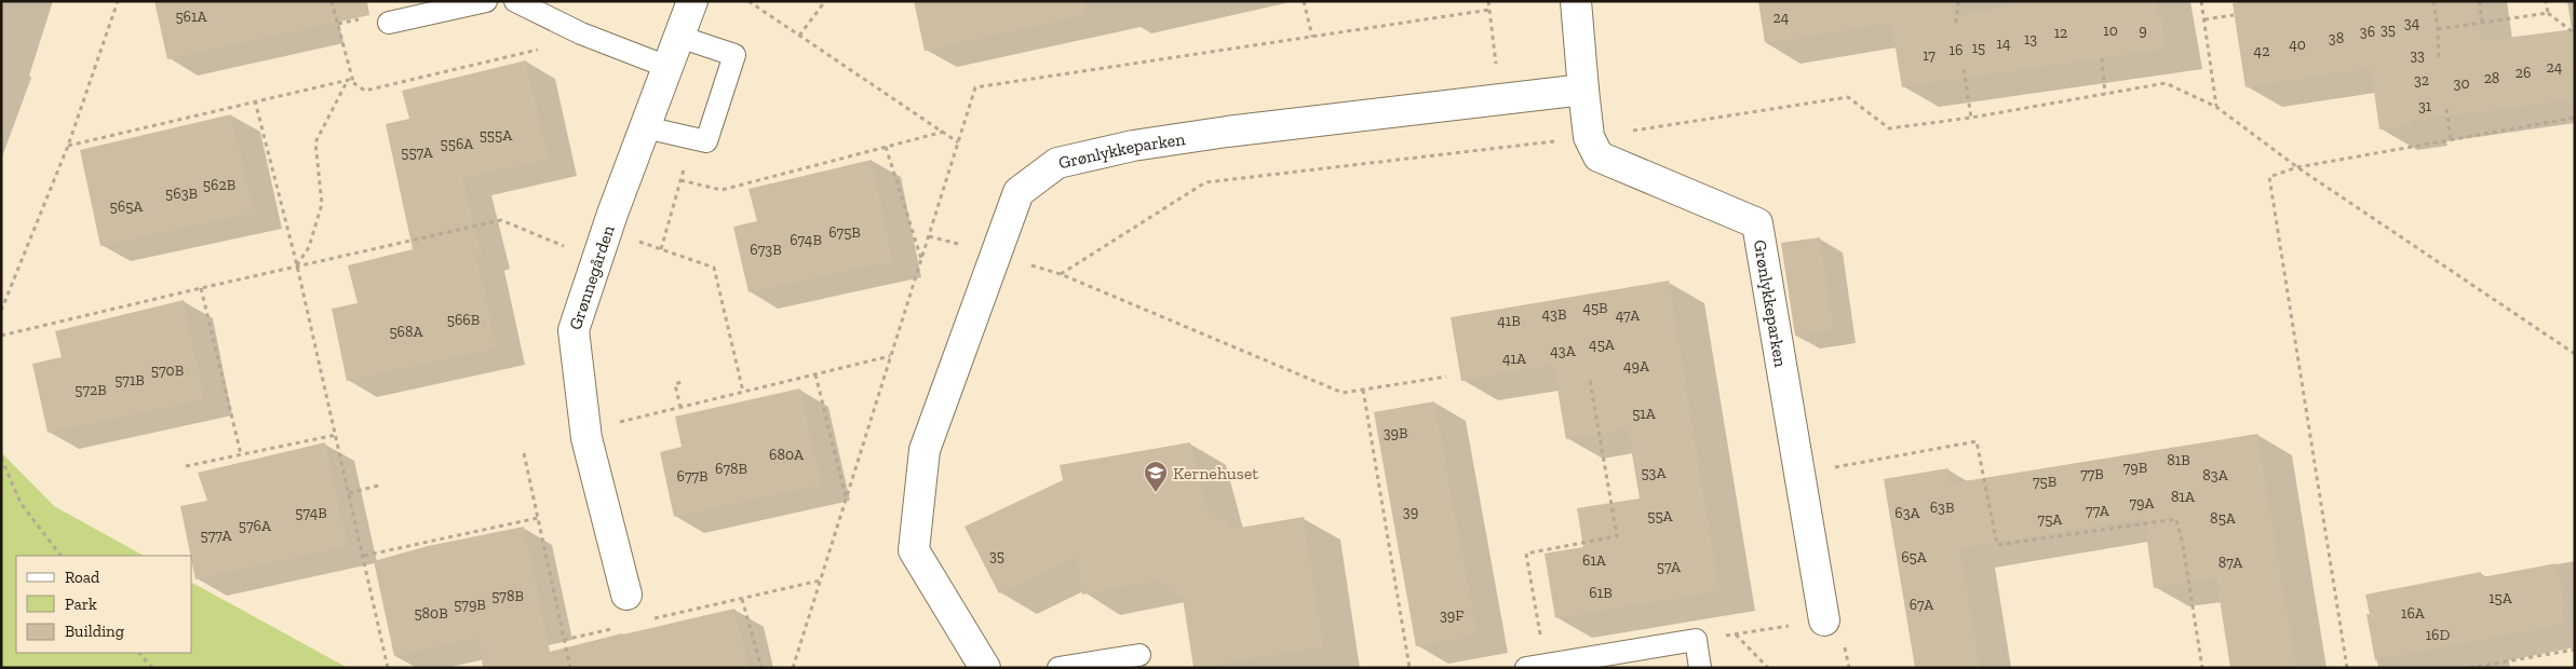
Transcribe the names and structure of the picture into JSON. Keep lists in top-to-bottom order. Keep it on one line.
{"streets":{"street":["Grønlykkeparken","Grønnegården"]},"places":{"school or university":["Kernehuset"]},"house_numbers":["561A","24","34","35","10","9","36","12","38","13","14","40","15","16","42","17","33","24","26","28","32","30","31","555A","556A","557A","562B","563B","565A","675B","674B","673B","45B","43B","47A","566B","41B","568A","45A","43A","41A","49A","570B","571B","572B","51A","39B","680A","81B","79B","678B","53A","77B","83A","677B","75B","81A","79A","63B","77A","39","574B","63A","55A","85A","75A","576A","577A","35","65A","61A","87A","57A","61B","578B","15A","579B","67A","580B","16A","39F","16D"],"legend":["Road","Park","Building"]}
